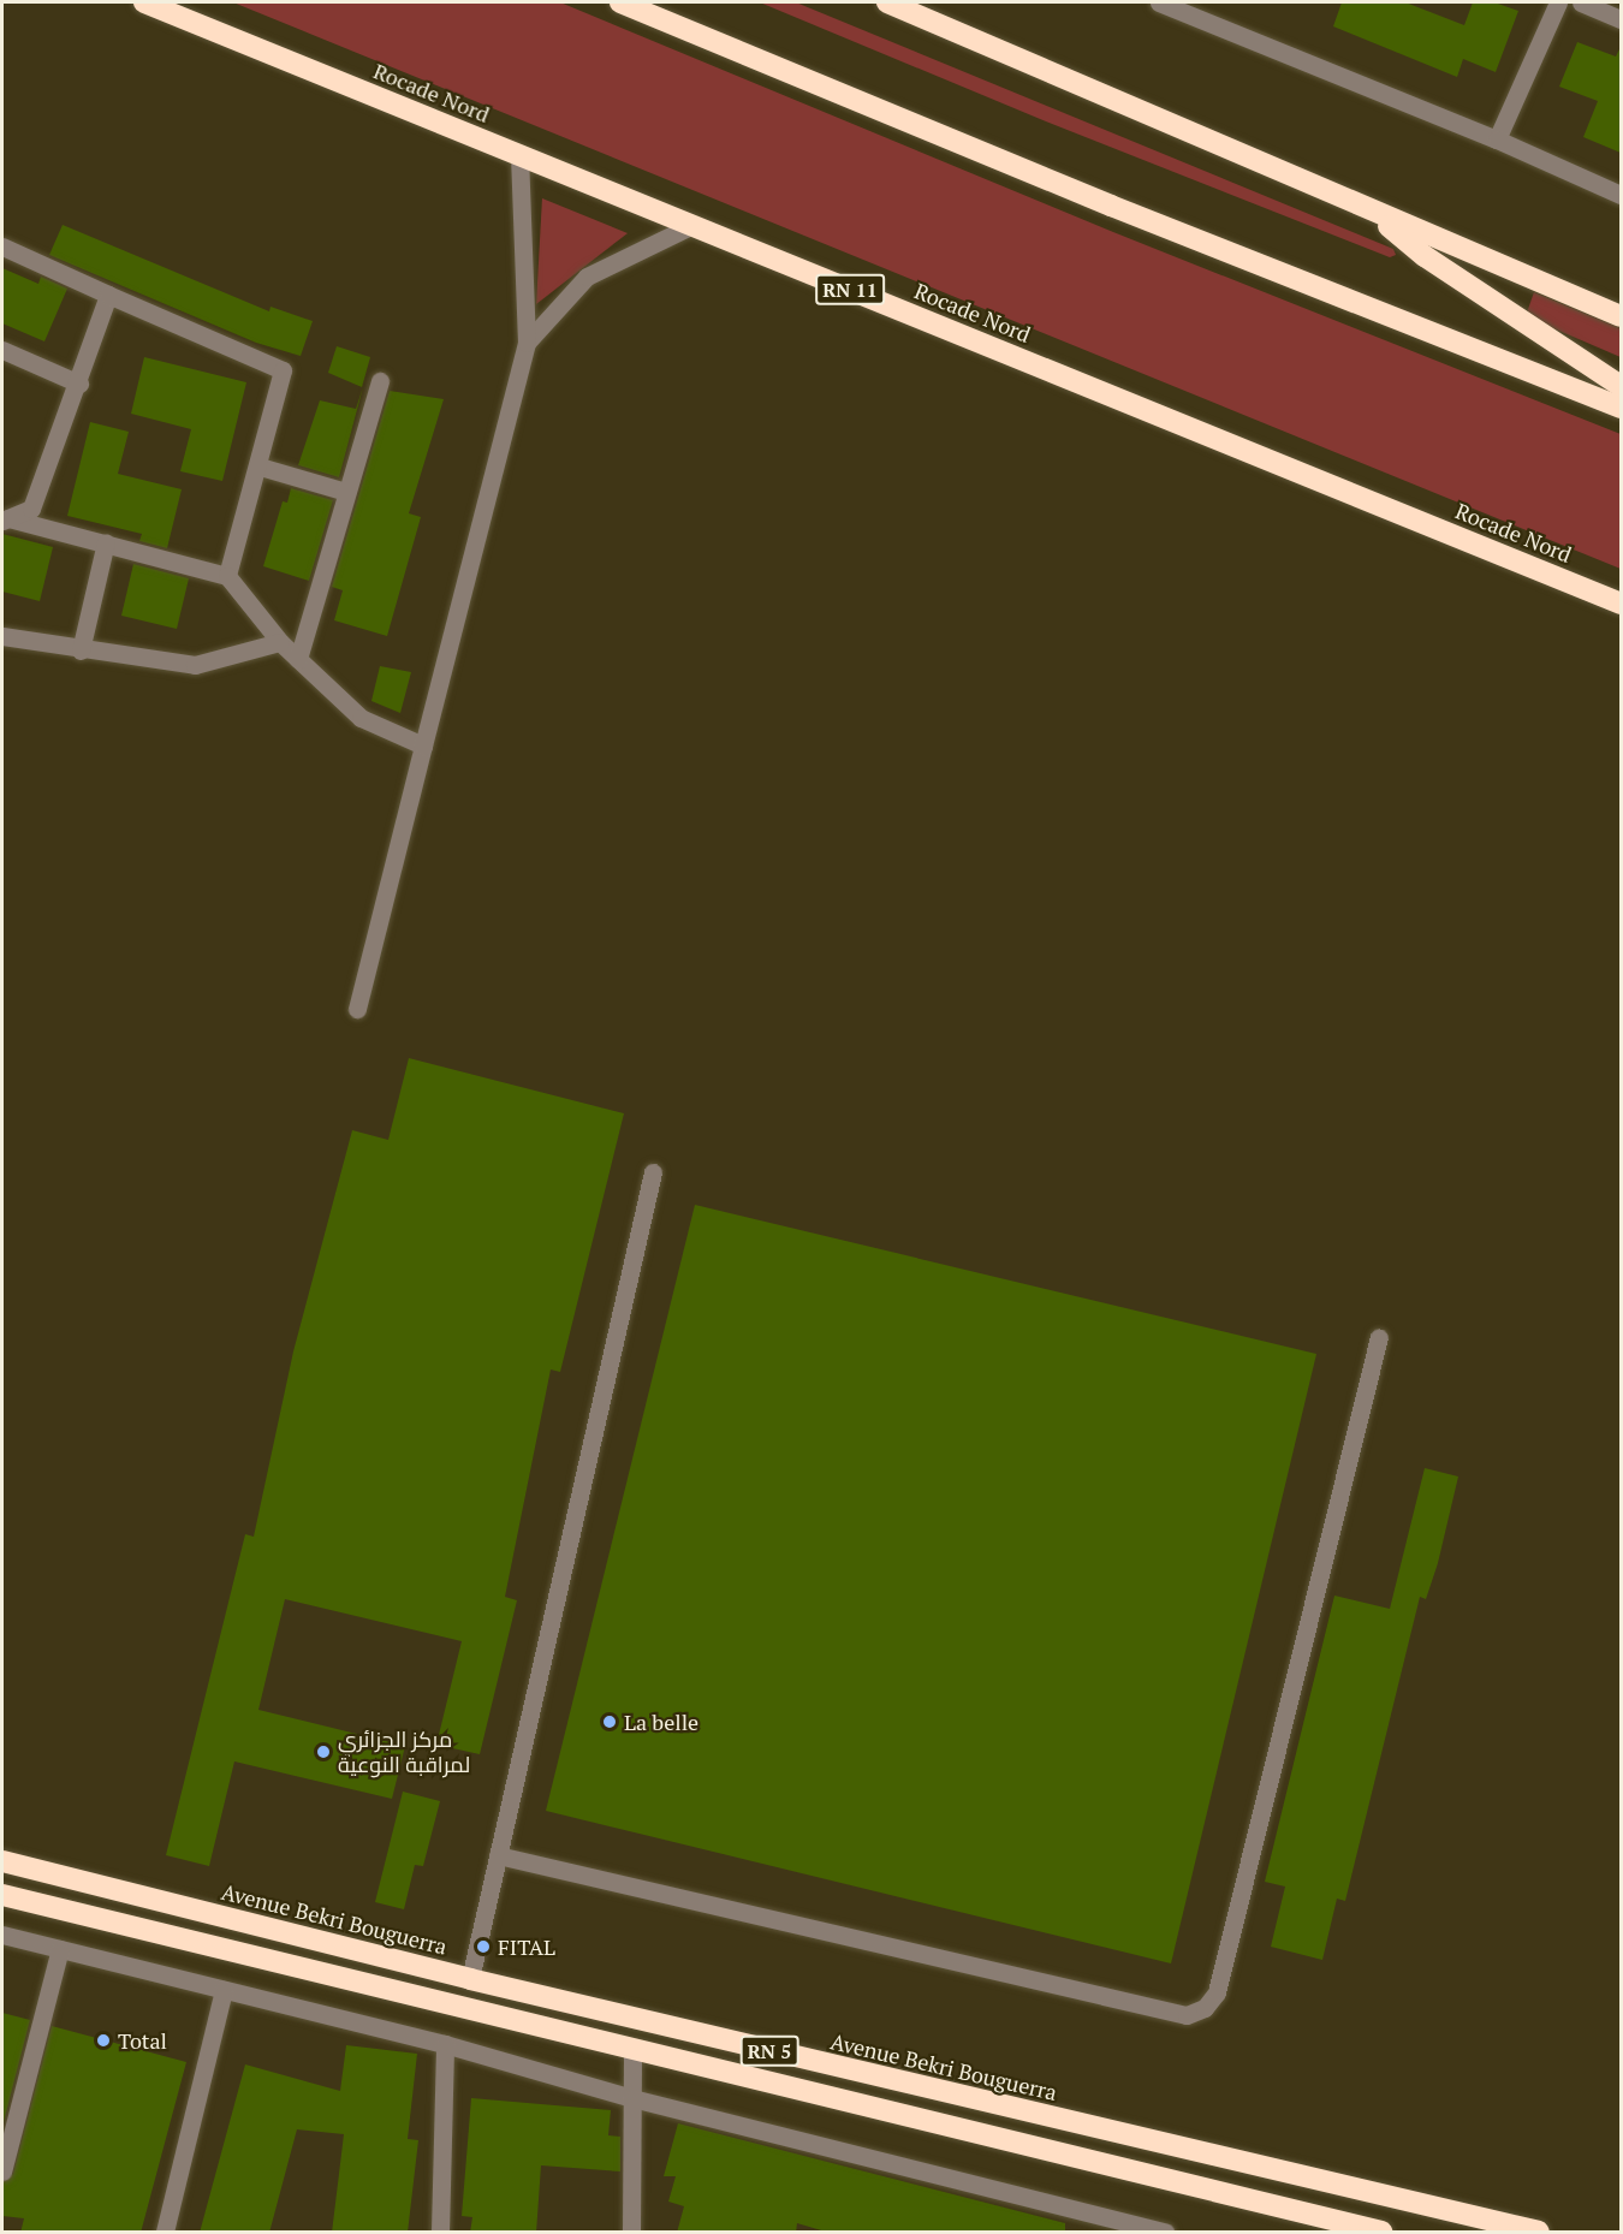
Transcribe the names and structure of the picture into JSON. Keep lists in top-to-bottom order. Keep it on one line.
{"streets":{"highway":["Rocade Nord","RN 11","Avenue Bekri Bouguerra","RN 5"]},"places":["La belle","مركز الجزائري لمراقبة النوعية","FITAL","Total"]}
